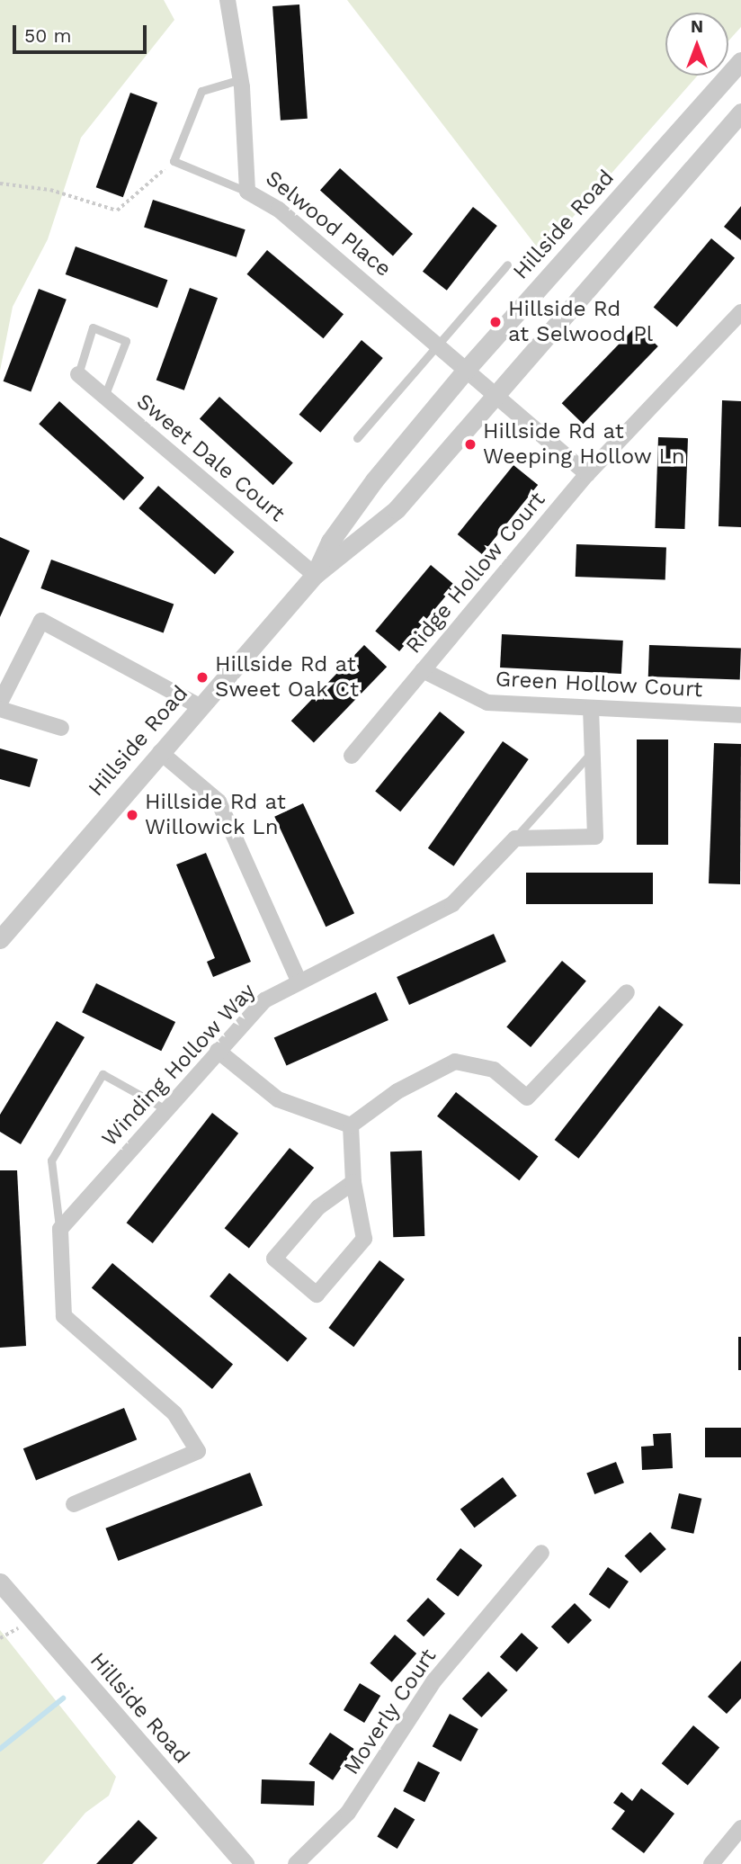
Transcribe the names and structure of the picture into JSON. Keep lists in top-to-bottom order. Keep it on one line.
{"streets":{"street":["Selwood Place","Hillside Road","Sweet Dale Court","Ridge Hollow Court","Green Hollow Court","Winding Hollow Way","Moverly Court"]},"crossings":[["Selwood Place","Hillside Road"],["Selwood Place","Ridge Hollow Court"],["Hillside Road","Sweet Dale Court"],["Ridge Hollow Court","Green Hollow Court"]],"places":["Hillside Rd at Selwood Pl","Hillside Rd at Weeping Hollow Ln","Hillside Rd at Sweet Oak Ct","Hillside Rd at Willowick Ln"],"scale_bar":"50 m","north":"top"}
